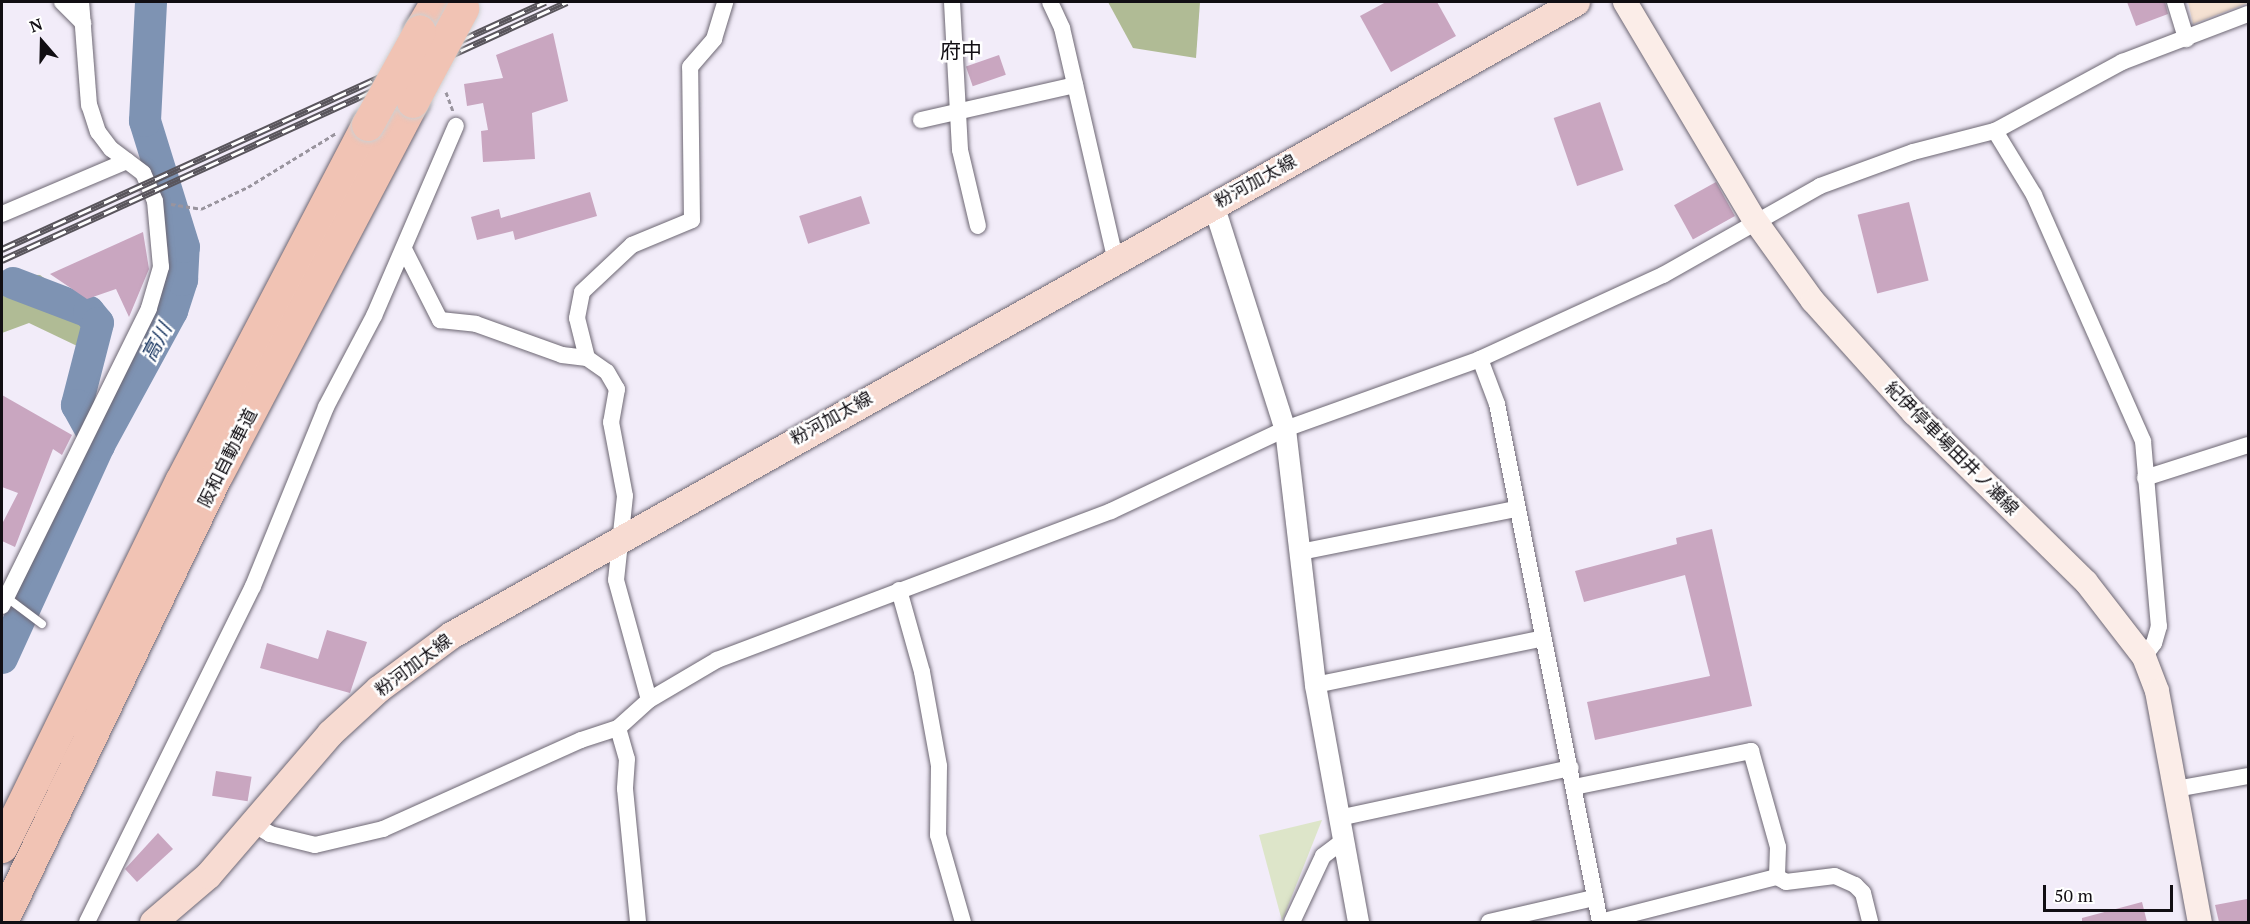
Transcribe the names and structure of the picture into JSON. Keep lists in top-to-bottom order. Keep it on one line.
{"streets":{"highway":["阪和自動車道"],"main road":["粉河加太線","紀伊停車場田井ノ瀬線"]},"districts":["府中"],"water":["高川"],"scale_bar":"50 m","north":"top"}
